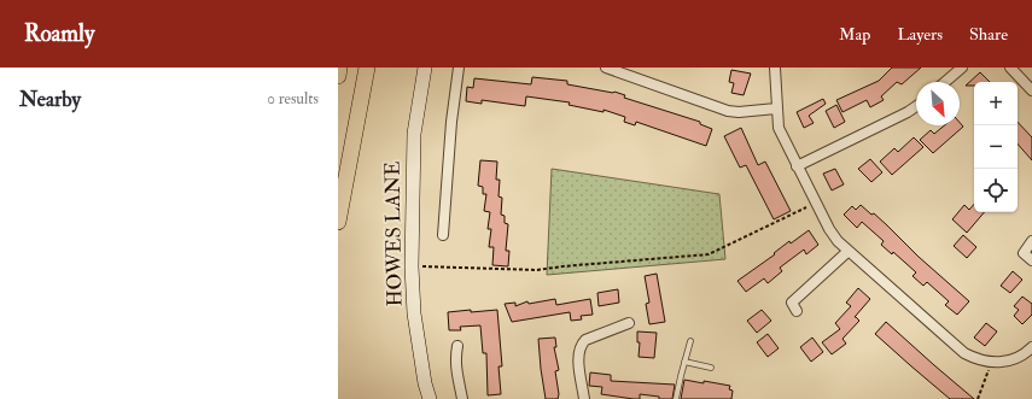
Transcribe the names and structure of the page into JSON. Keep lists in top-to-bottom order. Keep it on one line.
{"streets":{"main road":["HOWES LANE"]},"north":"bottom right","page":{"header":"Roamly","nav":["Map","Layers","Share"],"heading":["Nearby","0 results"],"map_buttons":["+","−"]}}
